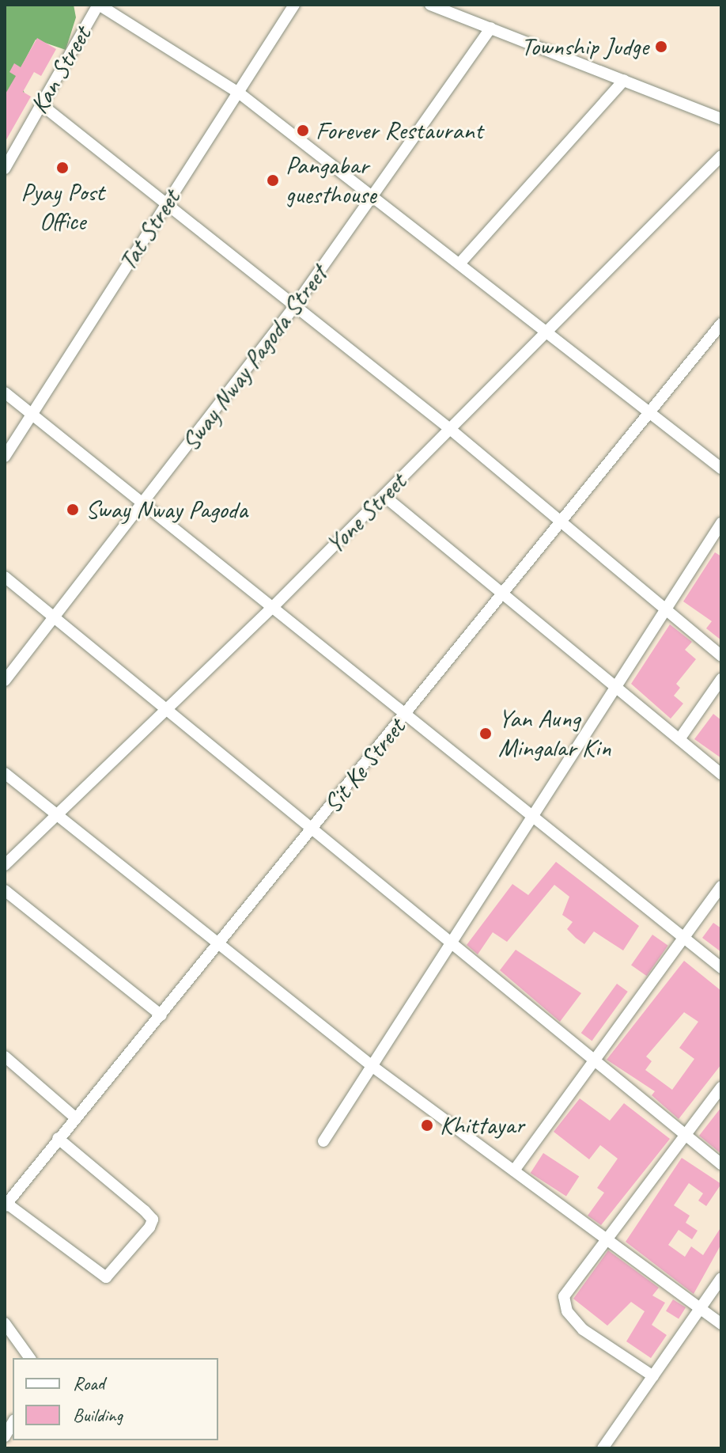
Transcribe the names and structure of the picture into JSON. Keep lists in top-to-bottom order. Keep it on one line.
{"streets":{"street":["Kan Street","Tat Street","Sway Nway Pagoda Street","Yone Street","Sit Ke Street"]},"places":["Township Judge","Forever Restaurant","Pyay Post Office","Pangabar guesthouse","Sway Nway Pagoda","Yan Aung Mingalar Kin","Khittayar"],"legend":["Road","Building"]}
